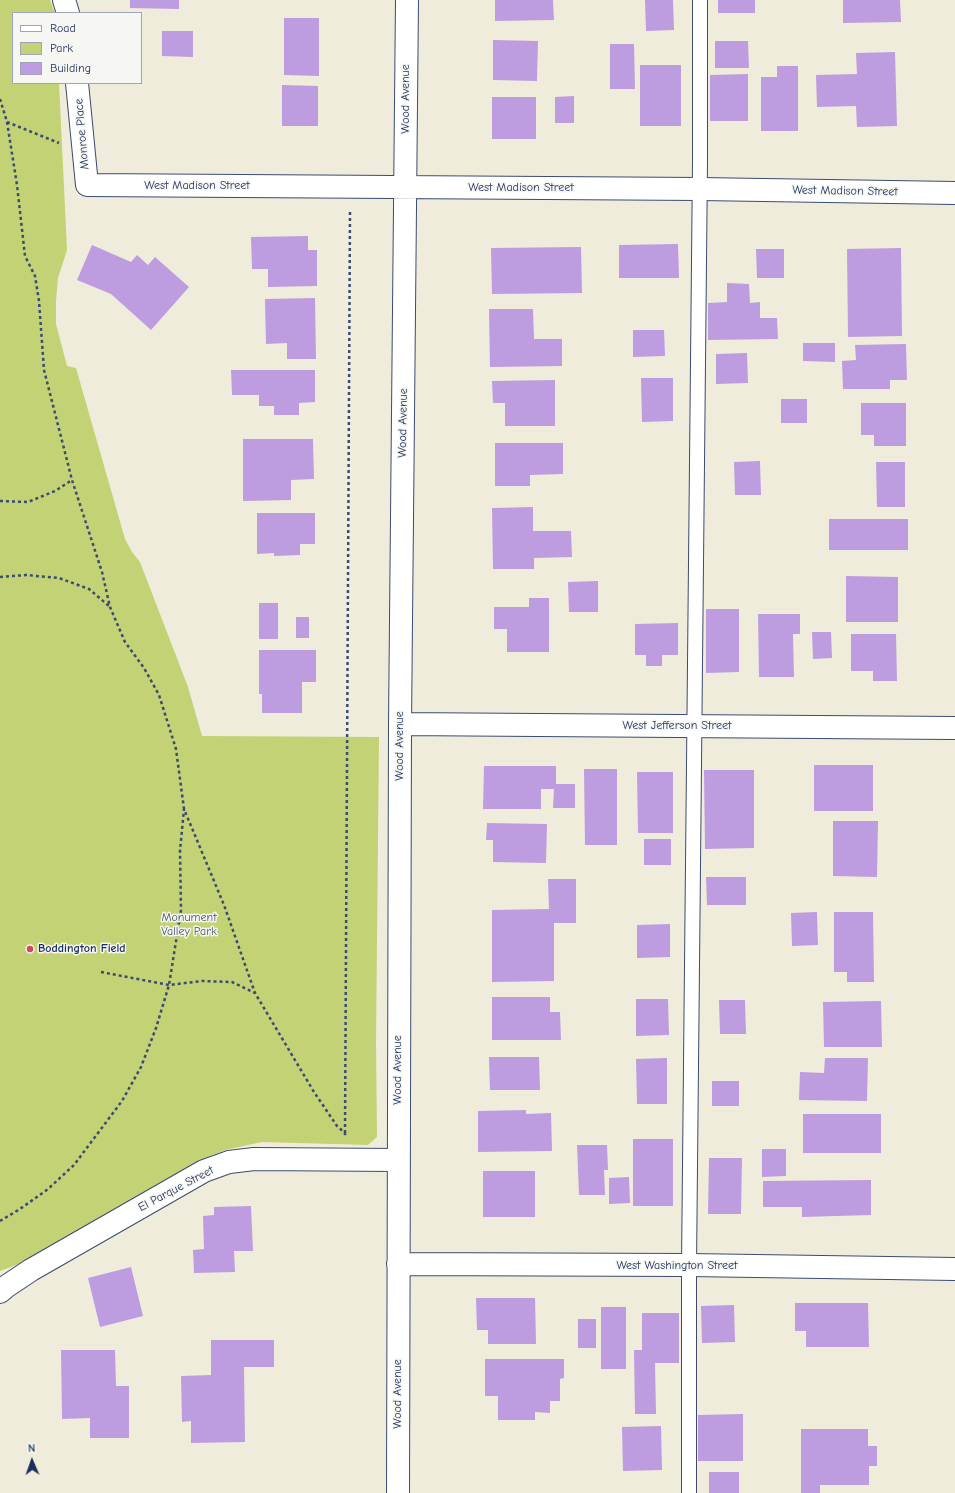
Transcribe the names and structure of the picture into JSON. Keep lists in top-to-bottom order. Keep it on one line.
{"streets":{"street":["Wood Avenue","Monroe Place","West Madison Street","West Jefferson Street","El Parque Street","West Washington Street"]},"crossings":[["Wood Avenue","West Madison Street"],["Wood Avenue","West Jefferson Street"],["Wood Avenue","El Parque Street"],["Wood Avenue","West Washington Street"],["Monroe Place","West Madison Street"]],"parks":["Monument Valley Park"],"places":["Boddington Field"],"legend":["Road","Park","Building"],"north":"top"}
